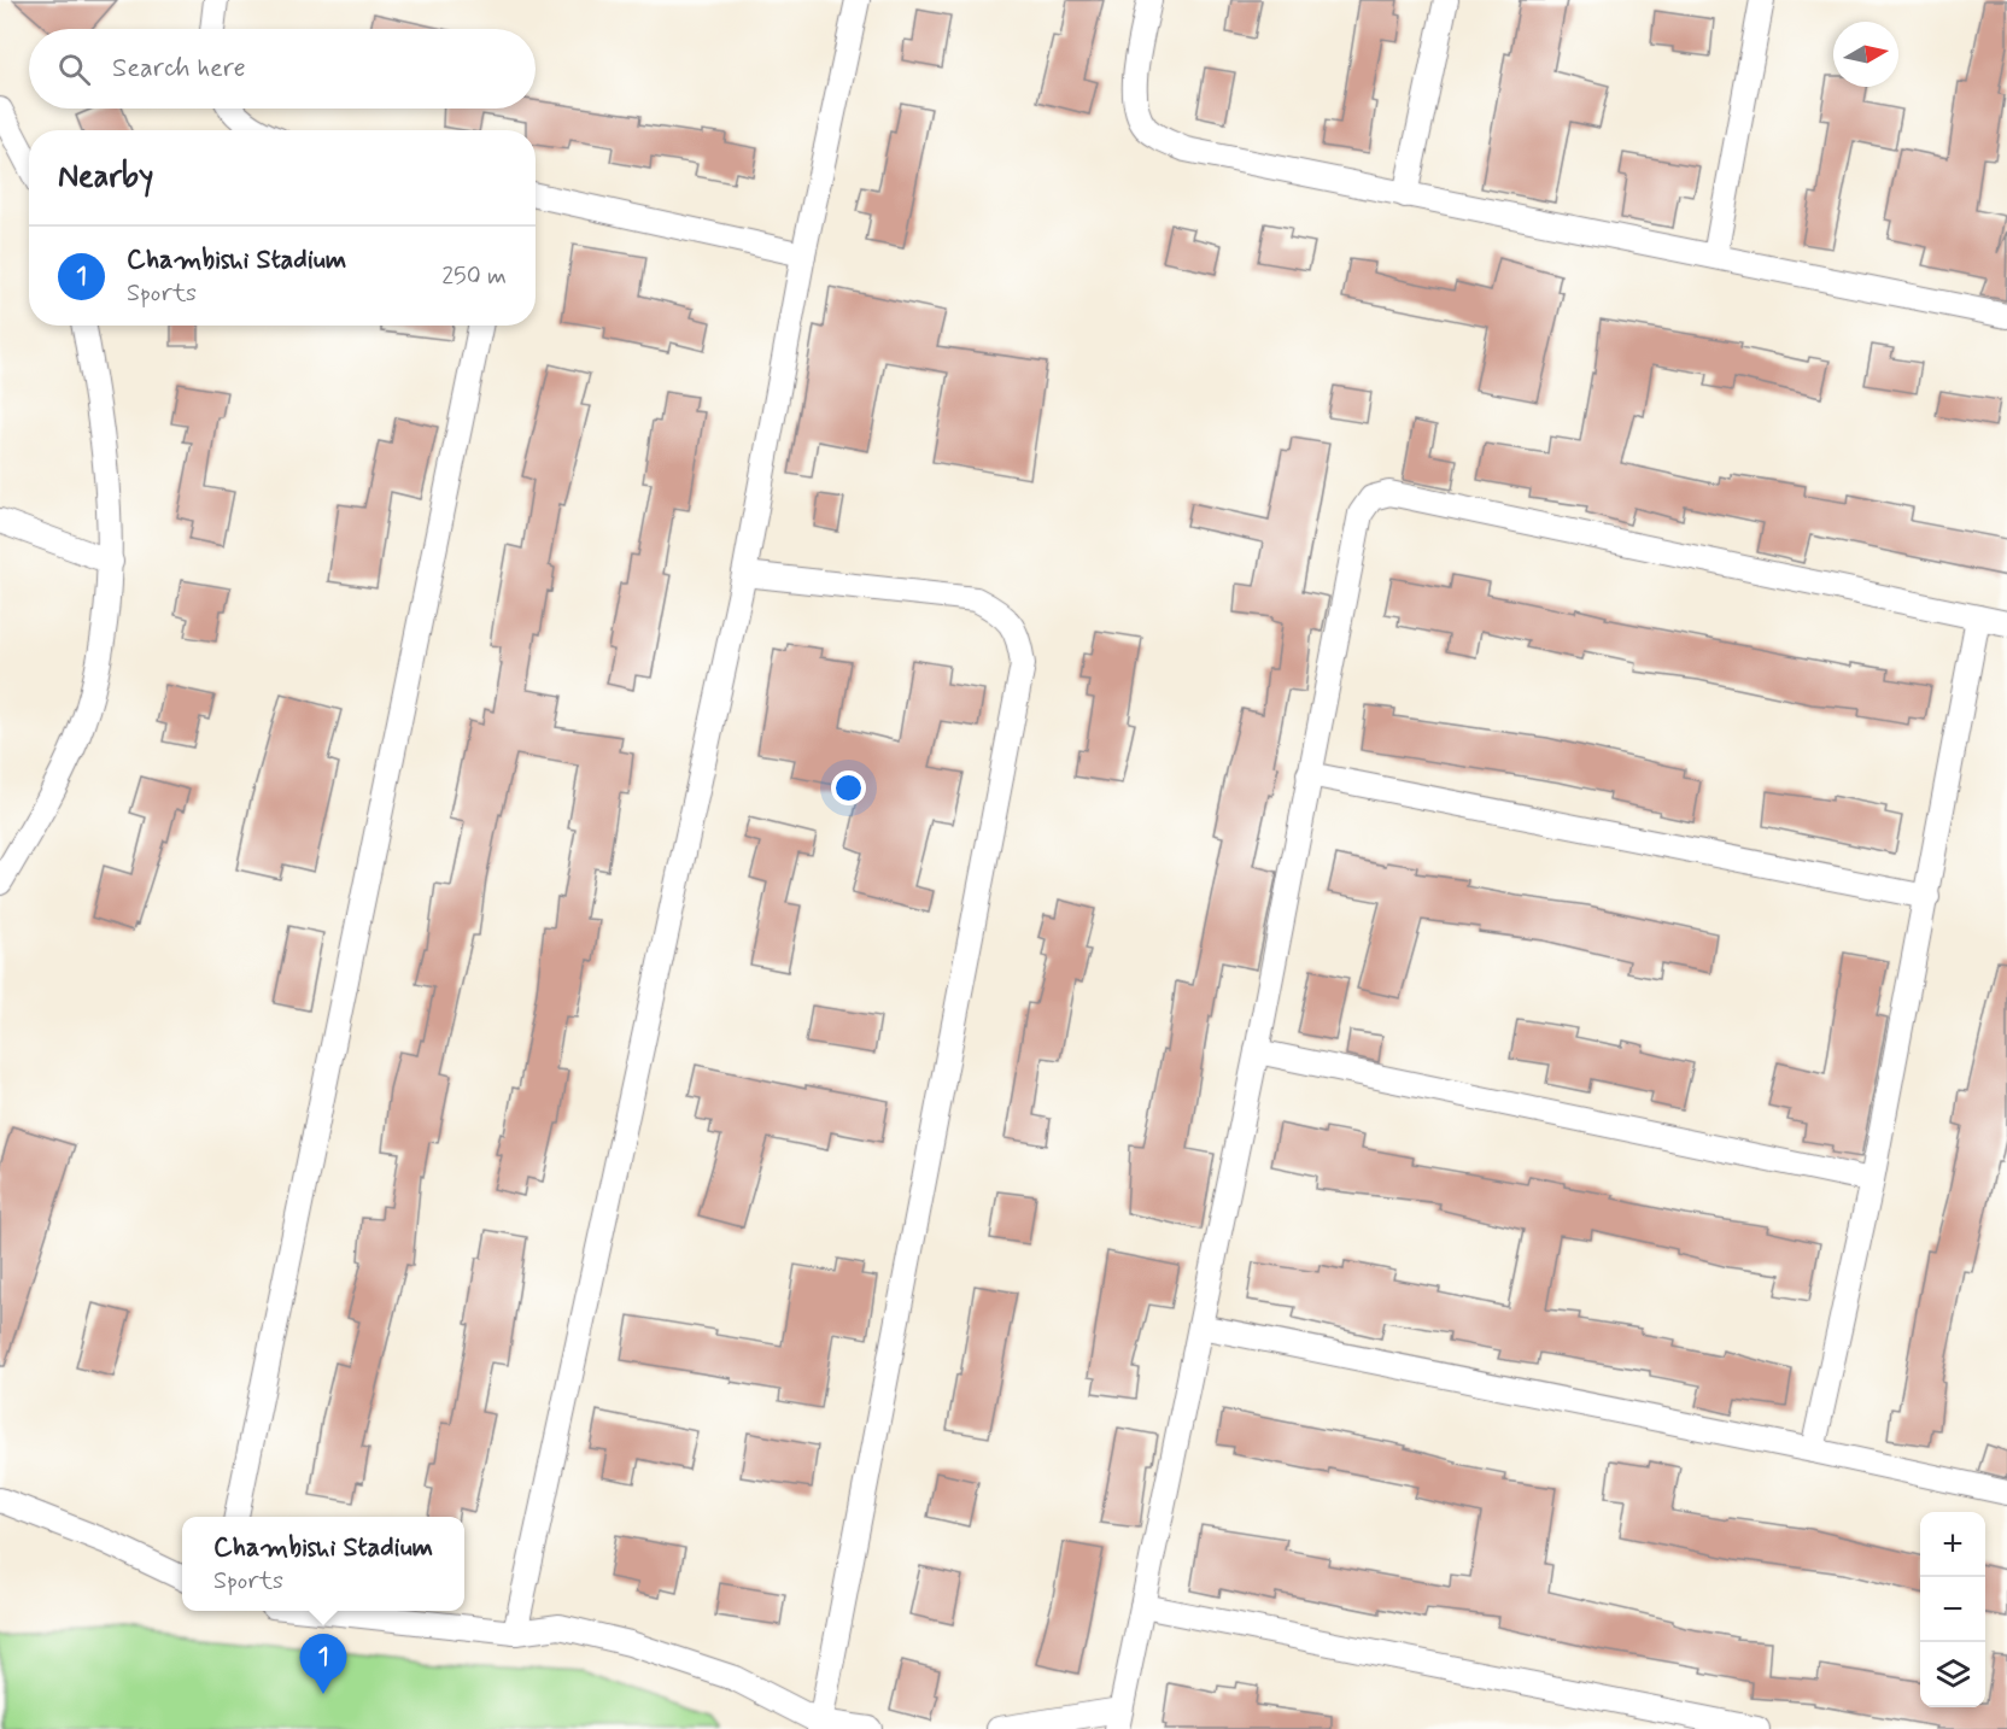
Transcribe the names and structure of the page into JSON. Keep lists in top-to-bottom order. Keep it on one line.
{"north":"right","page":{"search":"Search here","heading":"Nearby","list":[{"mark":"1","name":"Chambishi Stadium","note":"Sports","value":"250 m"}],"map_buttons":["+","−"],"popup":["Chambishi Stadium","Sports"],"pins":"1"}}
